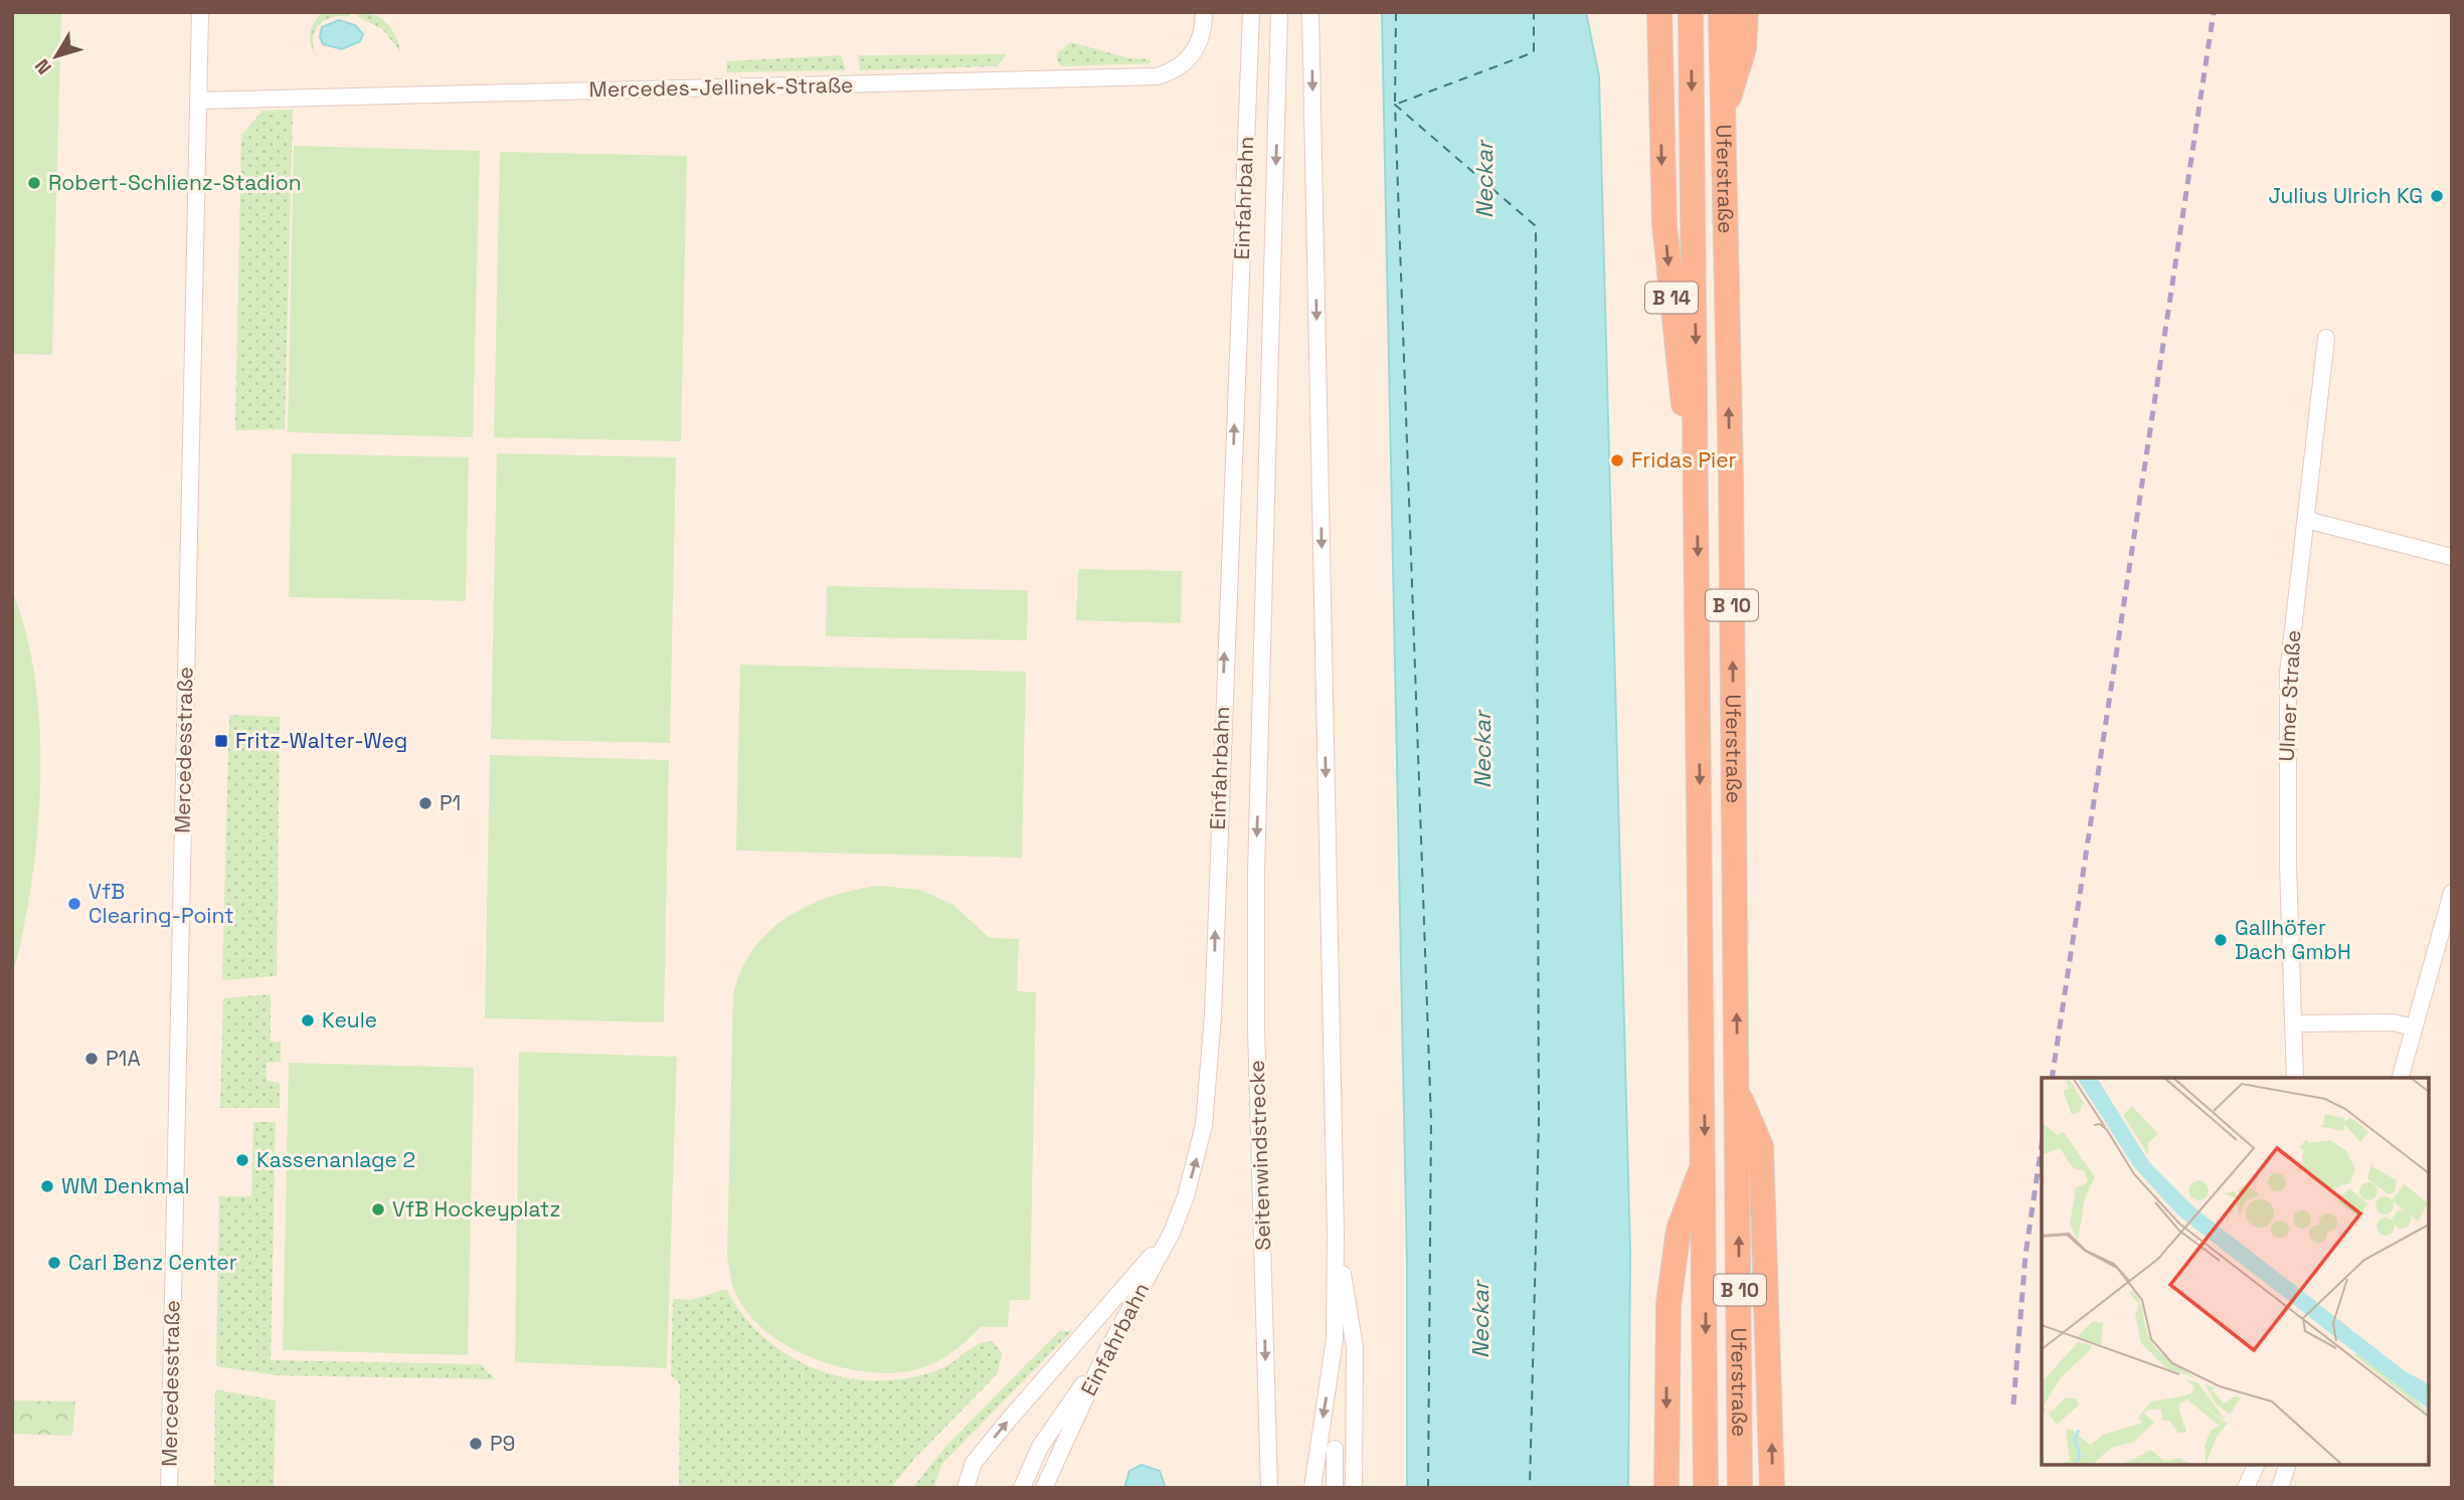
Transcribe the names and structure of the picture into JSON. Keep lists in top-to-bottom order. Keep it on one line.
{"streets":{"highway":["Uferstraße","B 14","B 10"],"street":["Mercedes-Jellinek-Straße","Einfahrbahn","Ulmer Straße","Mercedesstraße","Seitenwindstrecke"]},"crossings":[["Mercedes-Jellinek-Straße","Mercedesstraße"],["Uferstraße","B 14"],["Uferstraße","B 10"],["Einfahrbahn","Seitenwindstrecke"]],"water":["Neckar"],"places":{"other":["Robert-Schlienz-Stadion","Julius Ulrich KG","Fridas Pier","P1","VfB Clearing-Point","Gallhöfer Dach GmbH","Keule","P1A","Kassenanlage 2","WM Denkmal","VfB Hockeyplatz","Carl Benz Center","P9"],"transit":["Fritz-Walter-Weg"]},"north":"bottom left"}
